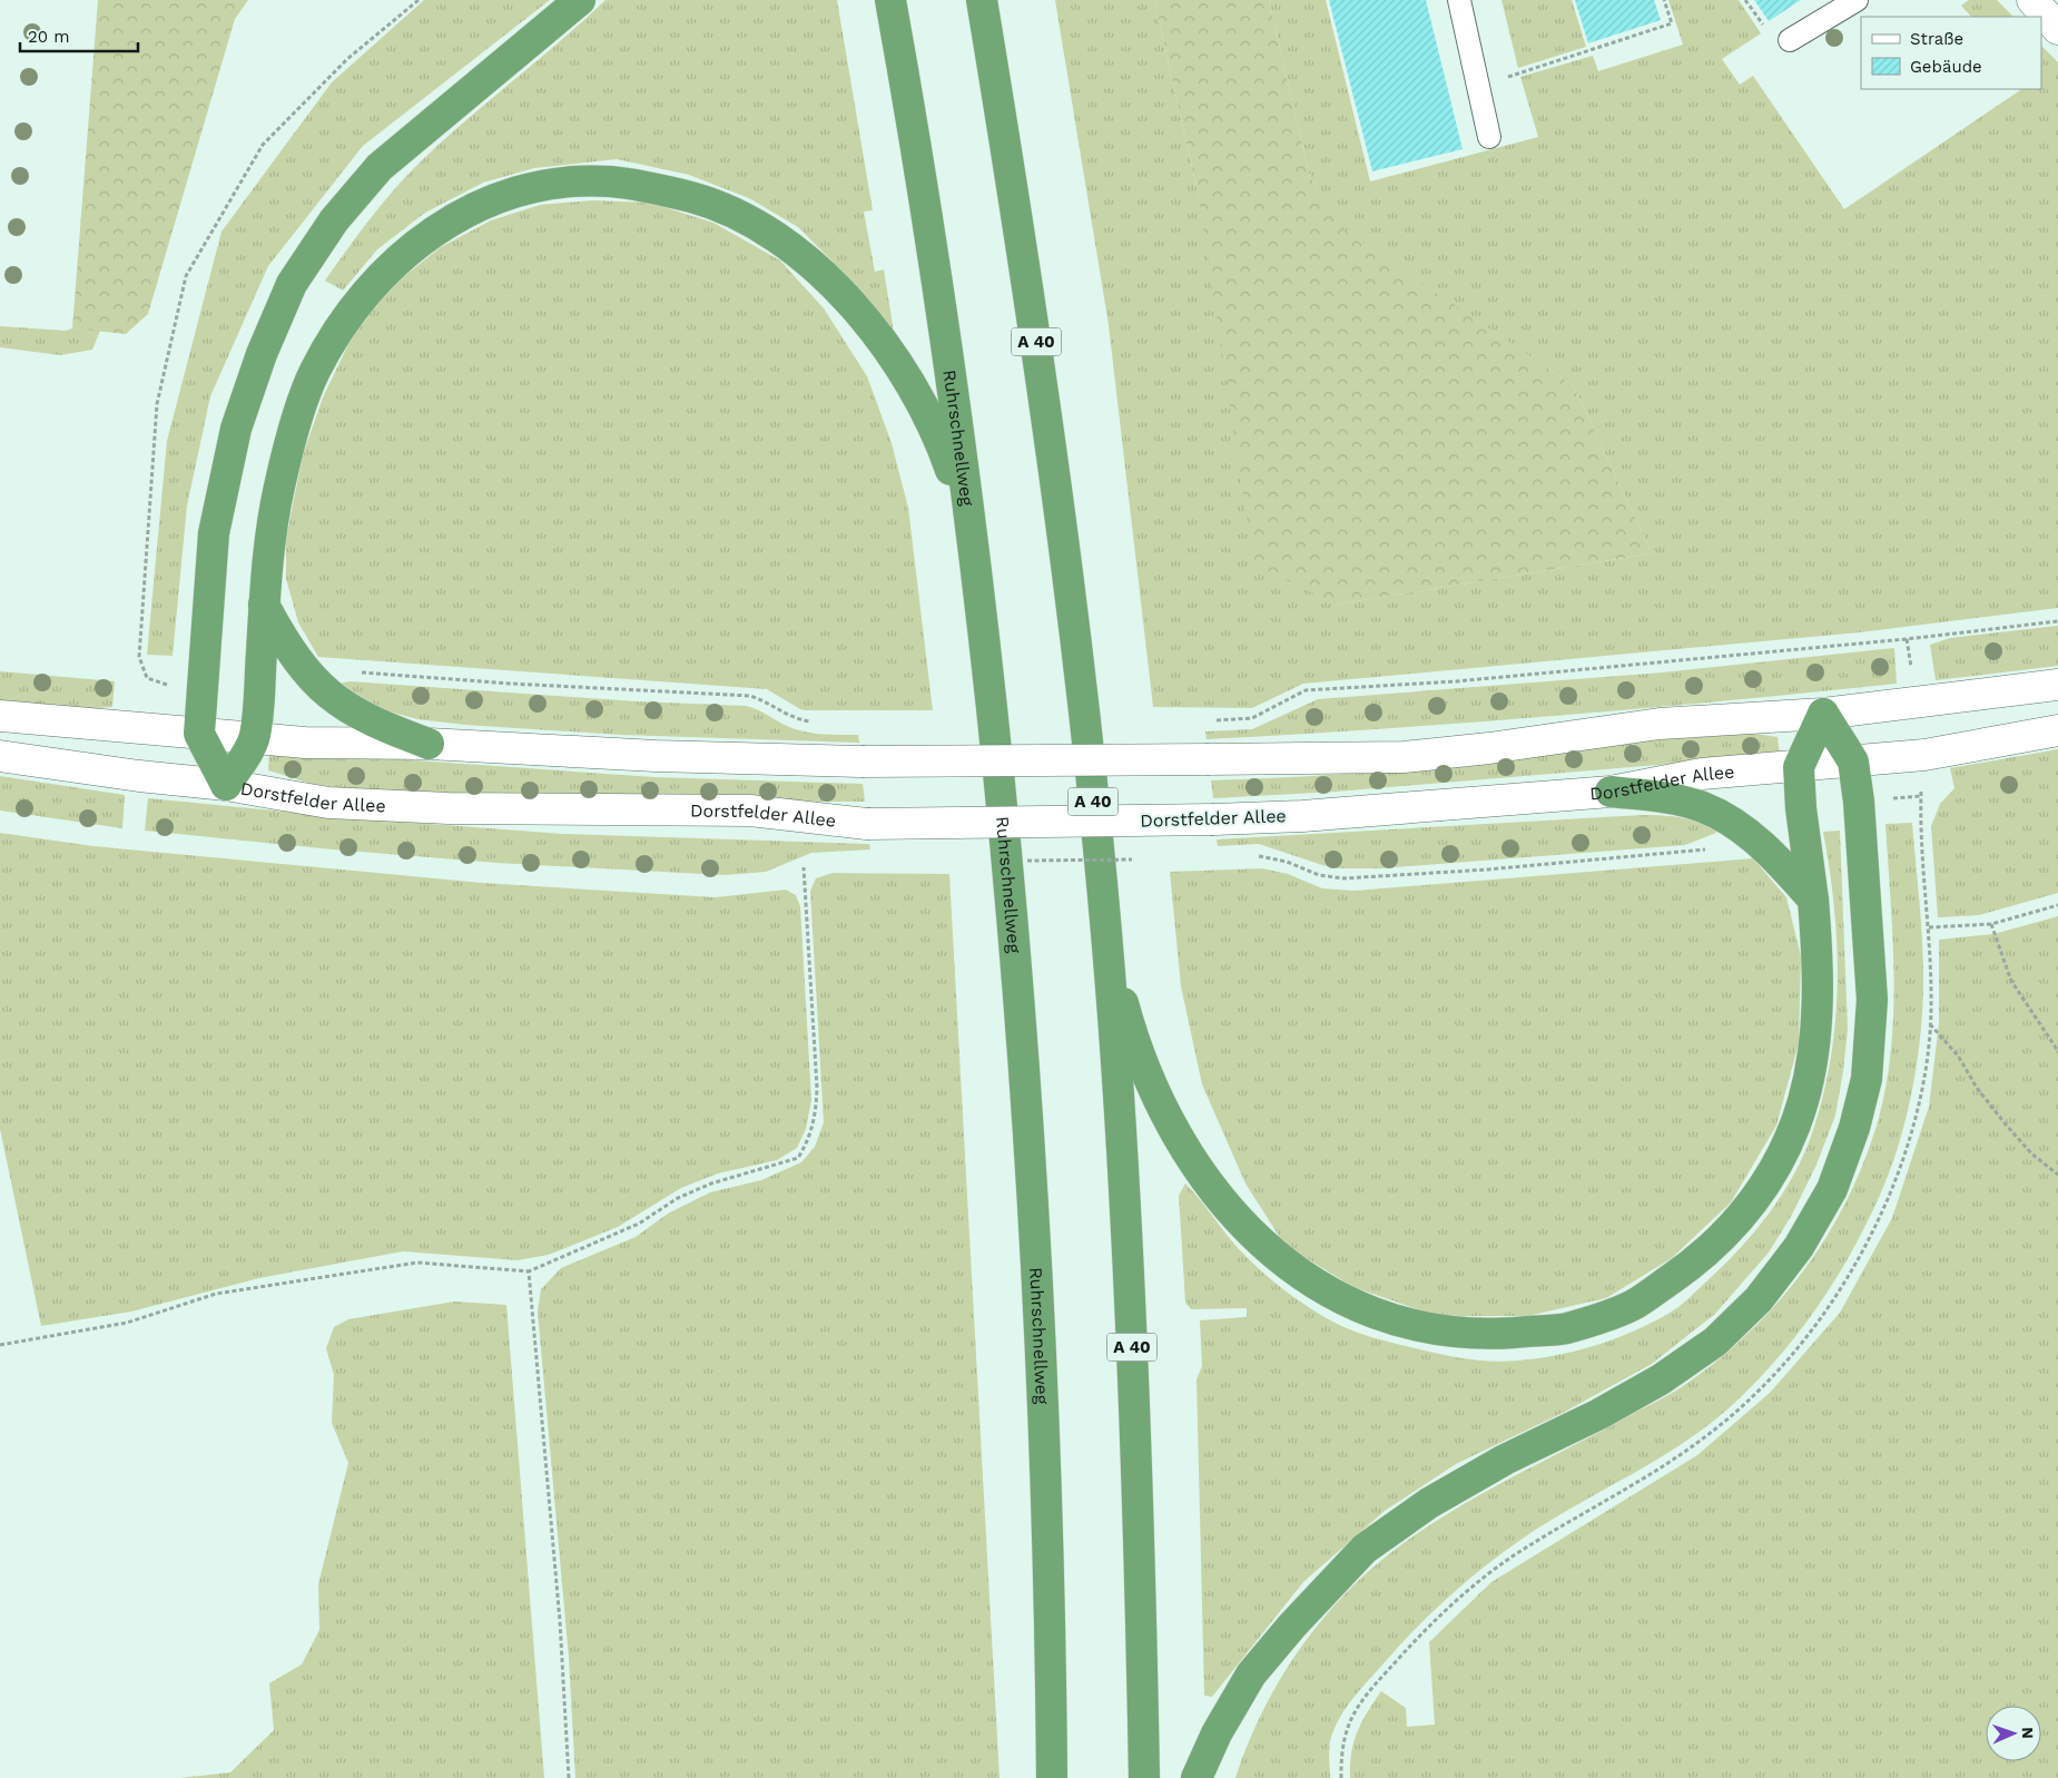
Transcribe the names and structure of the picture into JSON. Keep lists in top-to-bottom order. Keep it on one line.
{"streets":{"highway":["A 40","Ruhrschnellweg"],"main road":["Dorstfelder Allee"]},"legend":["Straße","Gebäude"],"scale_bar":"20 m","north":"right"}
